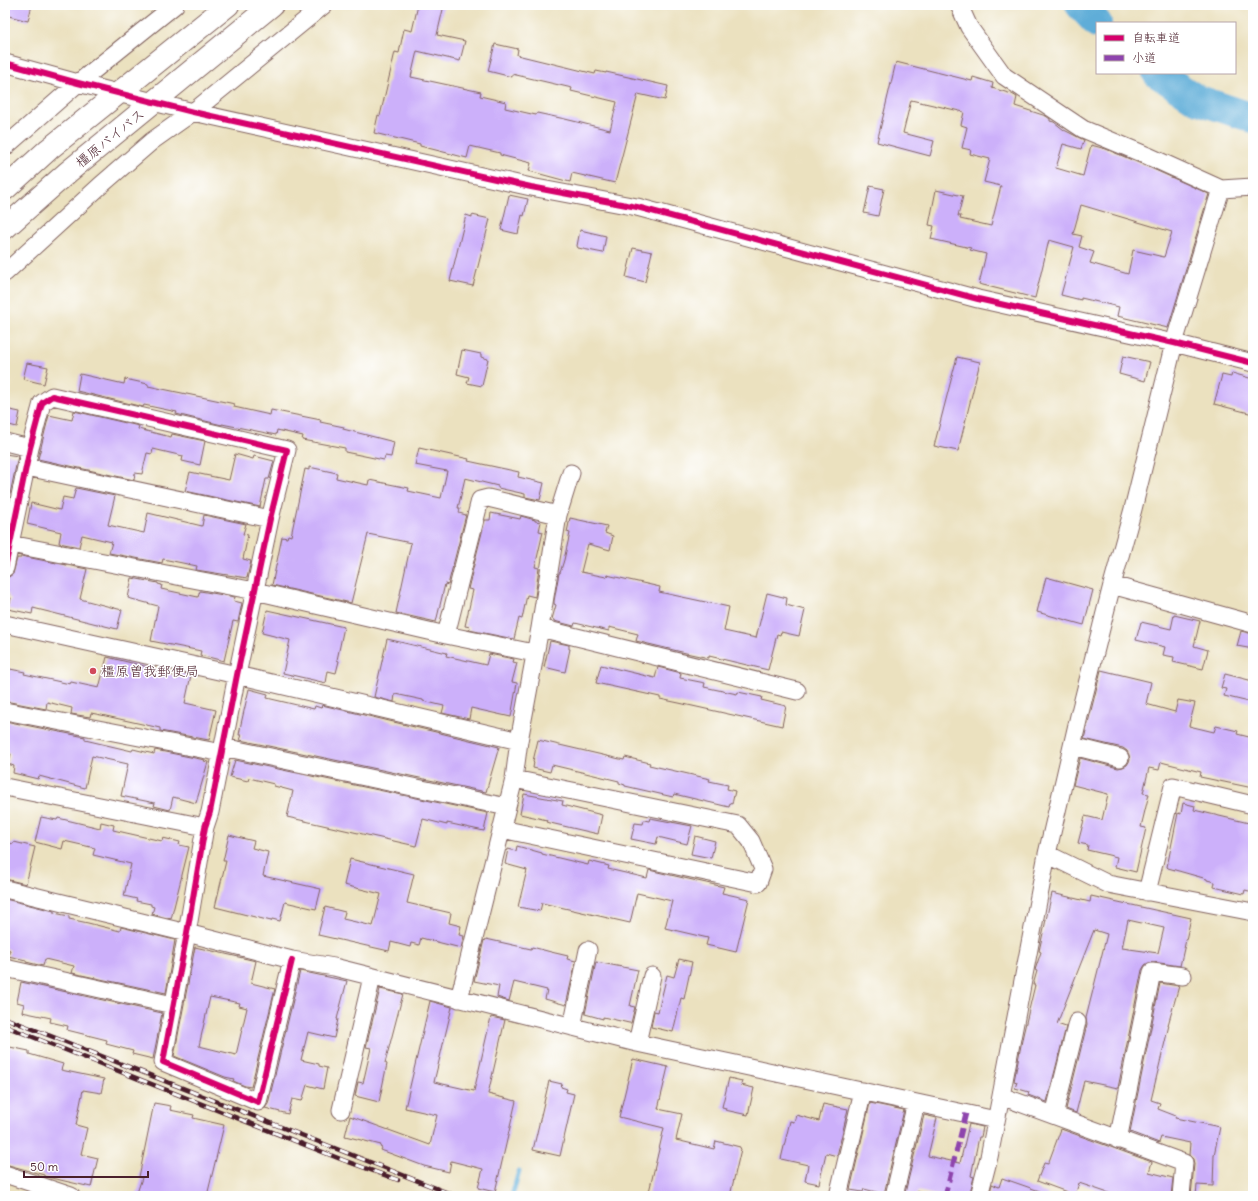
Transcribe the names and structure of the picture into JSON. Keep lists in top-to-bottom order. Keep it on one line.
{"streets":{"highway":["橿原バイパス"]},"places":["橿原曽我郵便局"],"legend":["自転車道","小道"],"scale_bar":"50 m"}
